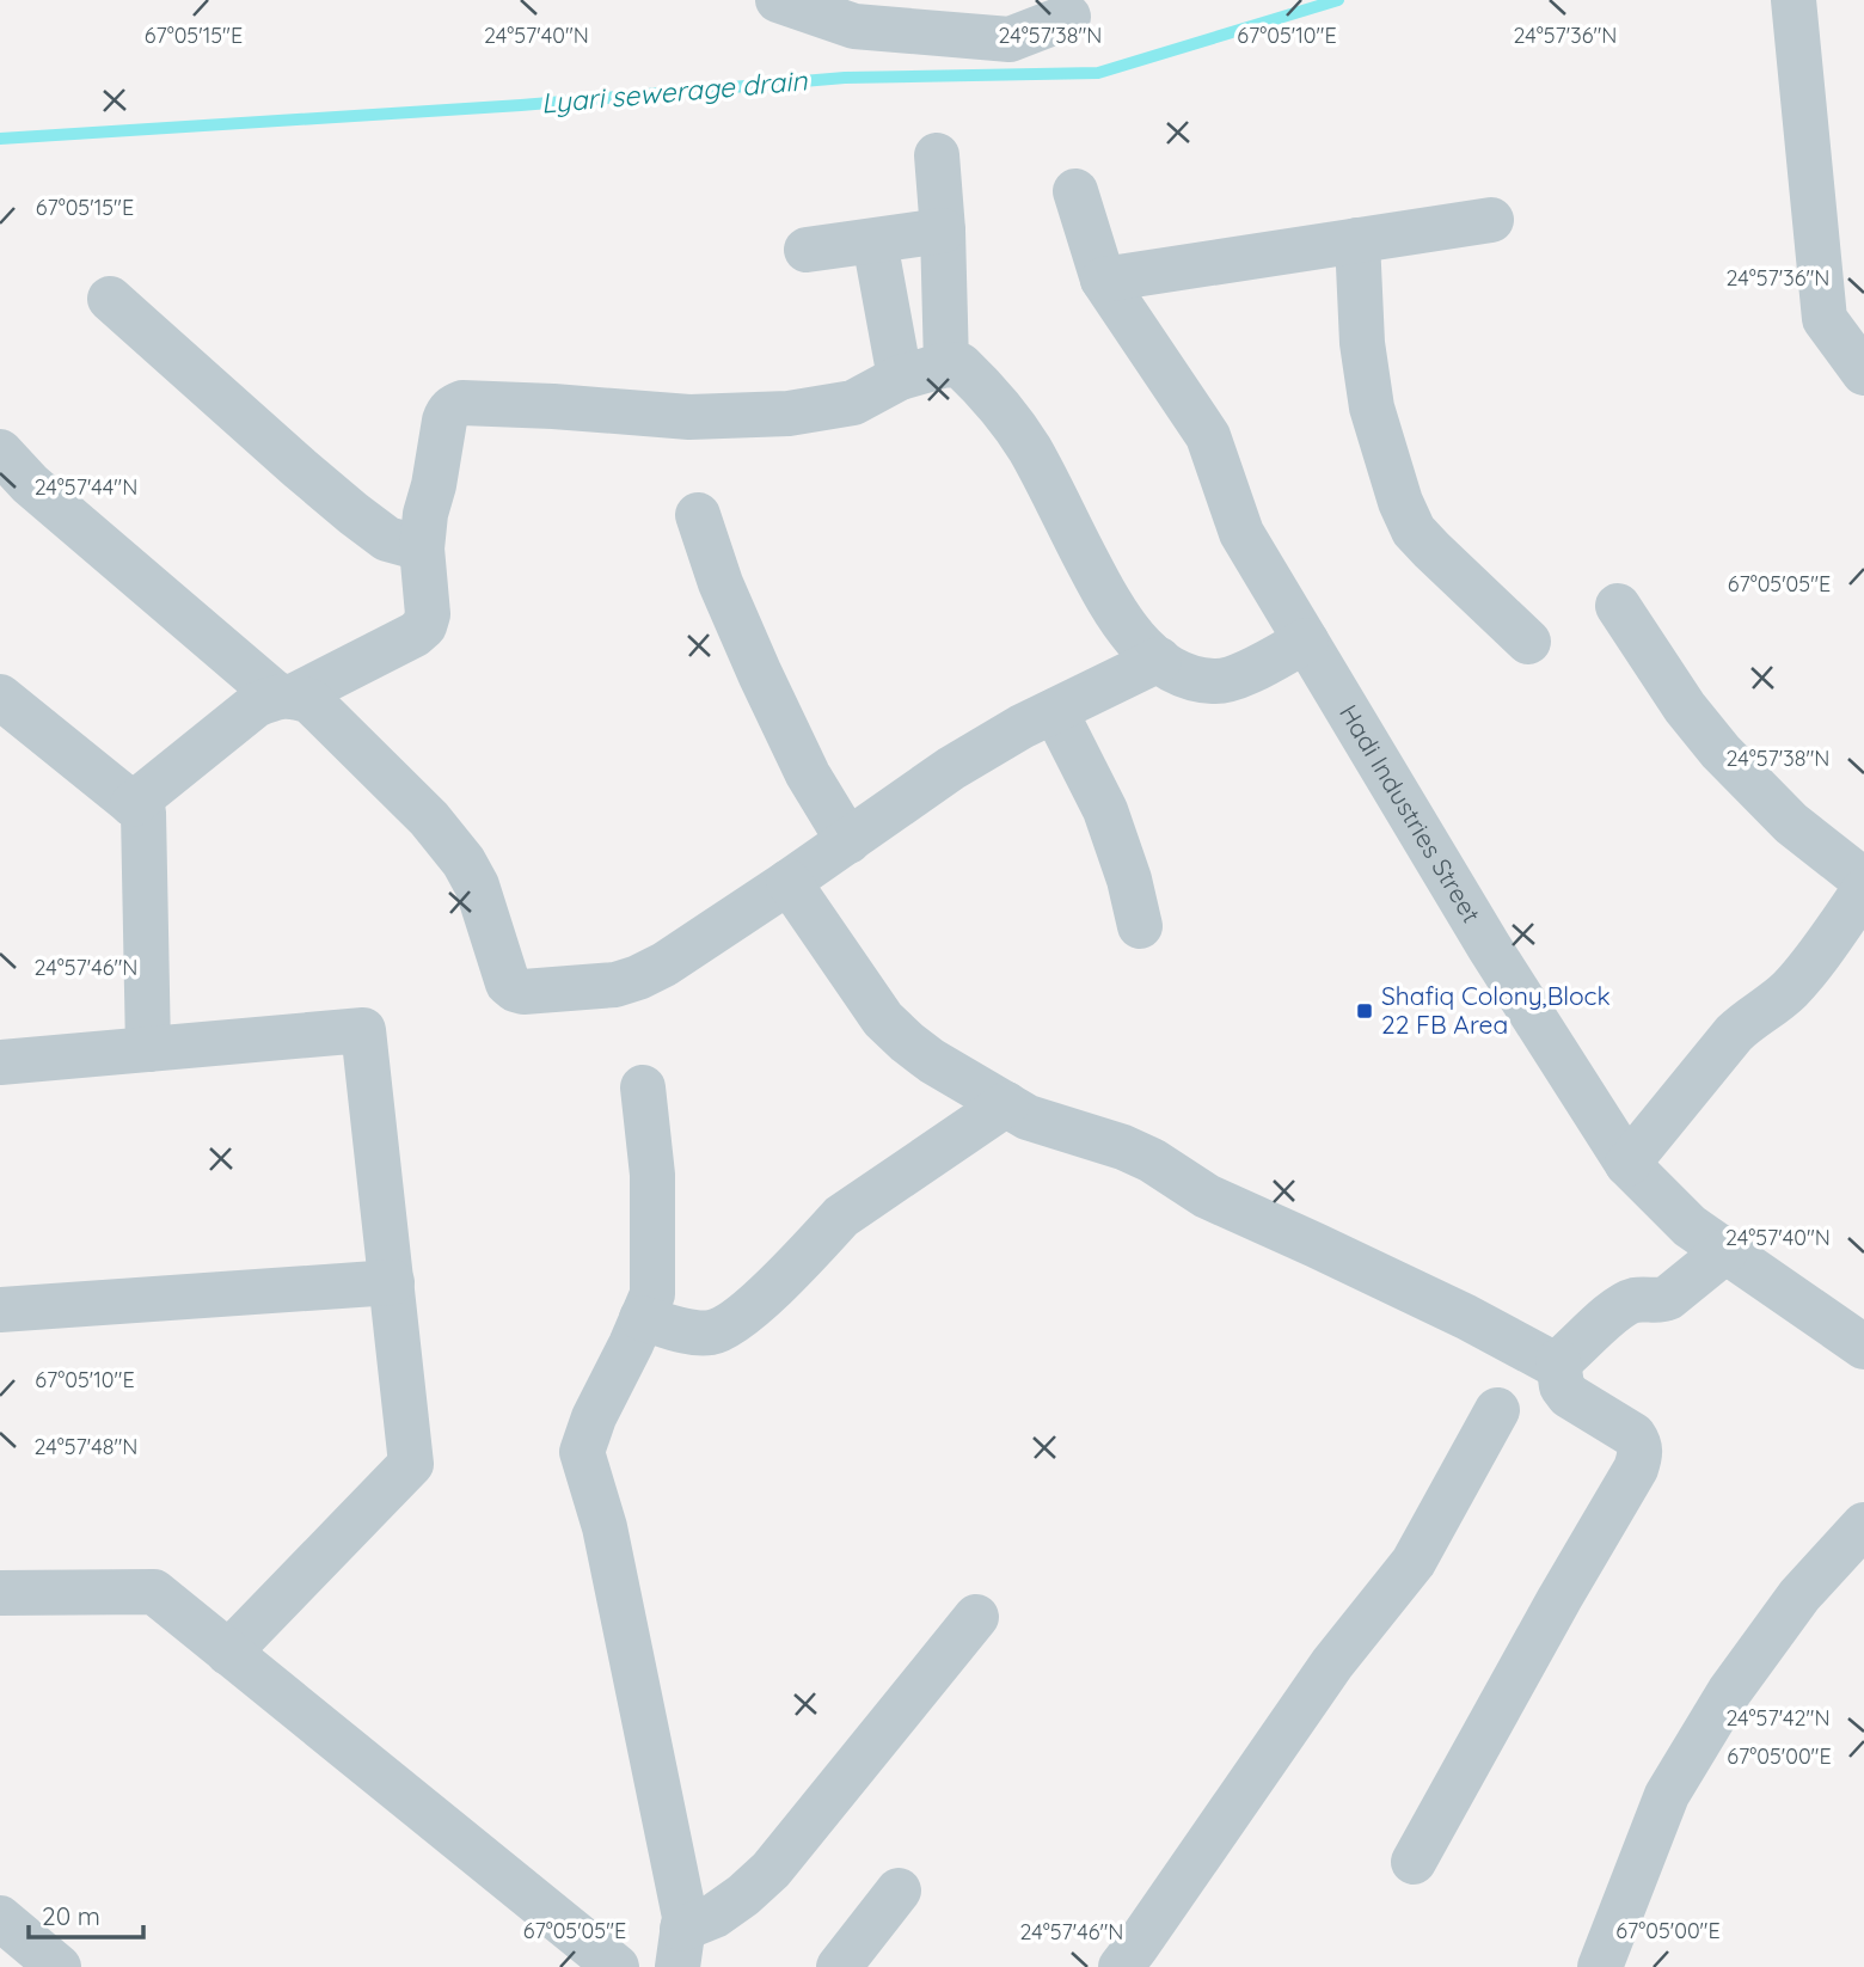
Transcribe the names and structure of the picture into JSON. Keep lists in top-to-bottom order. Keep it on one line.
{"streets":{"street":["Hadi Industries Street"]},"water":["Lyari sewerage drain"],"places":{"transit":["Shafiq Colony,Block 22 FB Area"]},"scale_bar":"20 m","coordinates":["24°57'40\"N","24°57'36\"N","24°57'38\"N","67°05'15\"E","67°05'10\"E","24°57'44\"N","67°05'05\"E","24°57'46\"N","24°57'48\"N","24°57'42\"N","67°05'00\"E"]}
